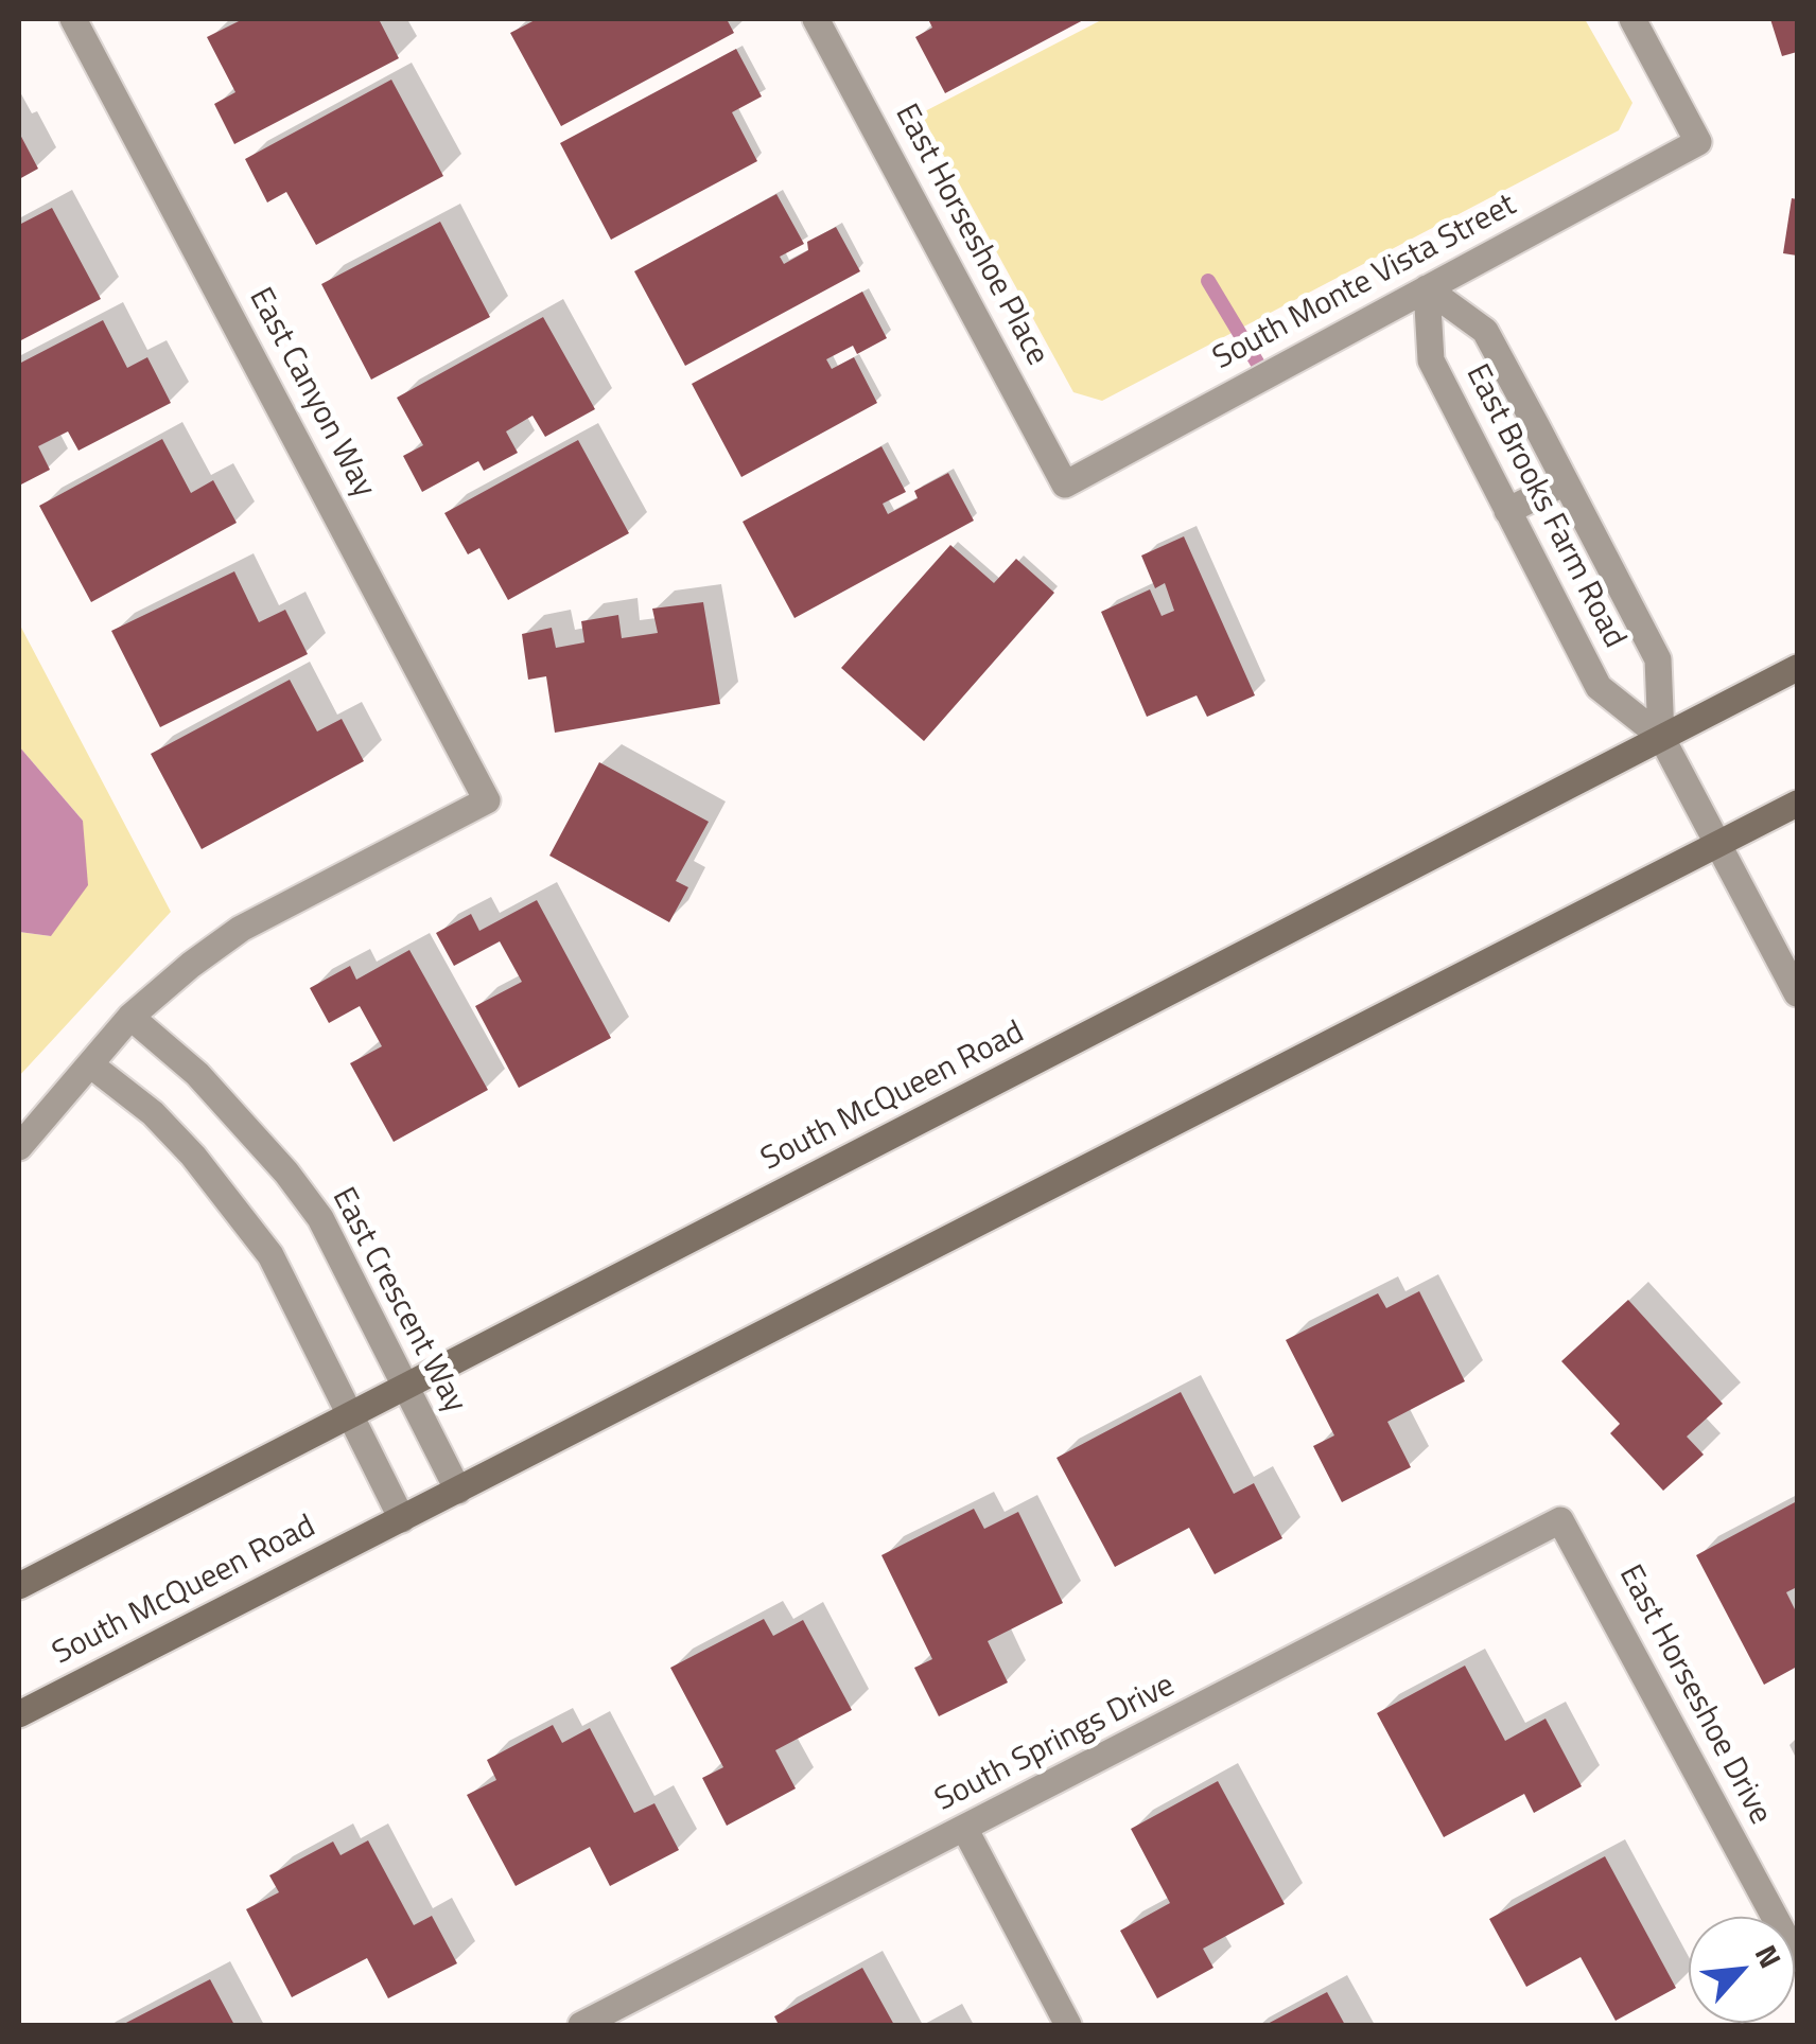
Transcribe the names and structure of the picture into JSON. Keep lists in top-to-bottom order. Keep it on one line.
{"streets":{"main road":["South McQueen Road"],"street":["East Horseshoe Place","South Monte Vista Street","East Canyon Way","East Brooks Farm Road","East Crescent Way","East Horseshoe Drive","South Springs Drive"]},"crossings":[["East Horseshoe Place","South Monte Vista Street"],["South Monte Vista Street","East Brooks Farm Road"],["East Canyon Way","East Crescent Way"],["East Brooks Farm Road","South McQueen Road"],["South McQueen Road","East Crescent Way"],["East Horseshoe Drive","South Springs Drive"]],"north":"top right"}
